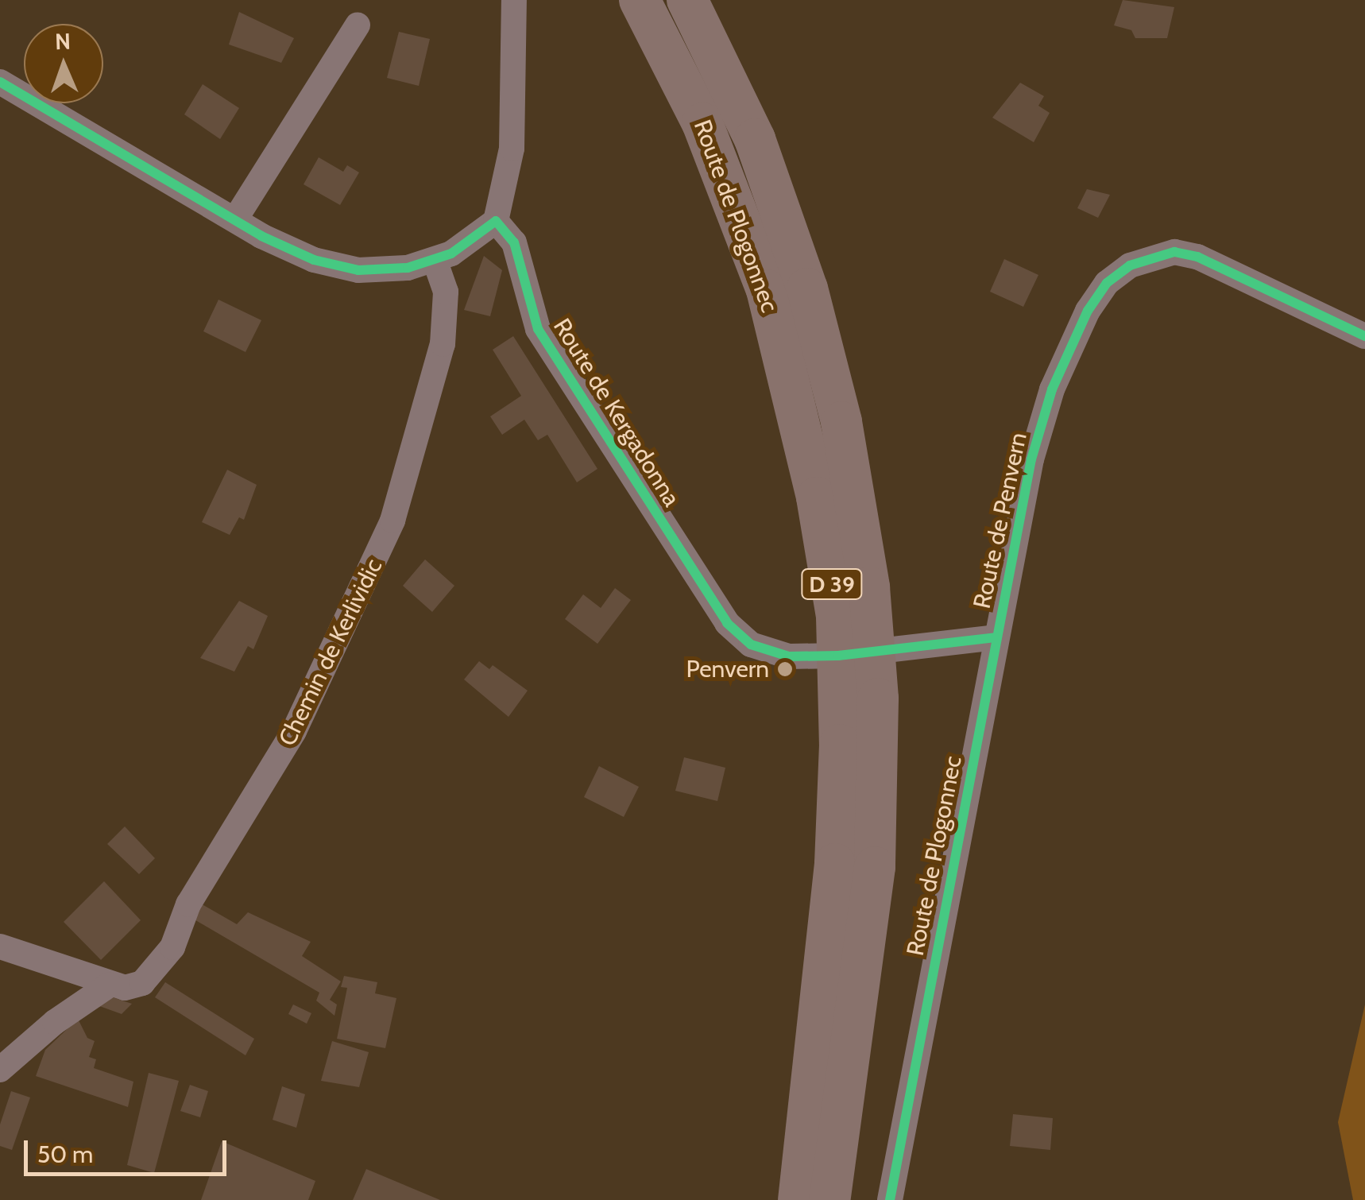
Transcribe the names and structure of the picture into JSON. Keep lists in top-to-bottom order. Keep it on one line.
{"streets":{"main road":["Route de Plogonnec","D 39"],"street":["Route de Kergadonna","Route de Penvern","Chemin de Kerlividic"]},"crossings":[["Route de Plogonnec","Route de Kergadonna"],["Route de Plogonnec","Route de Penvern"]],"places":["Penvern"],"scale_bar":"50 m","north":"top"}
